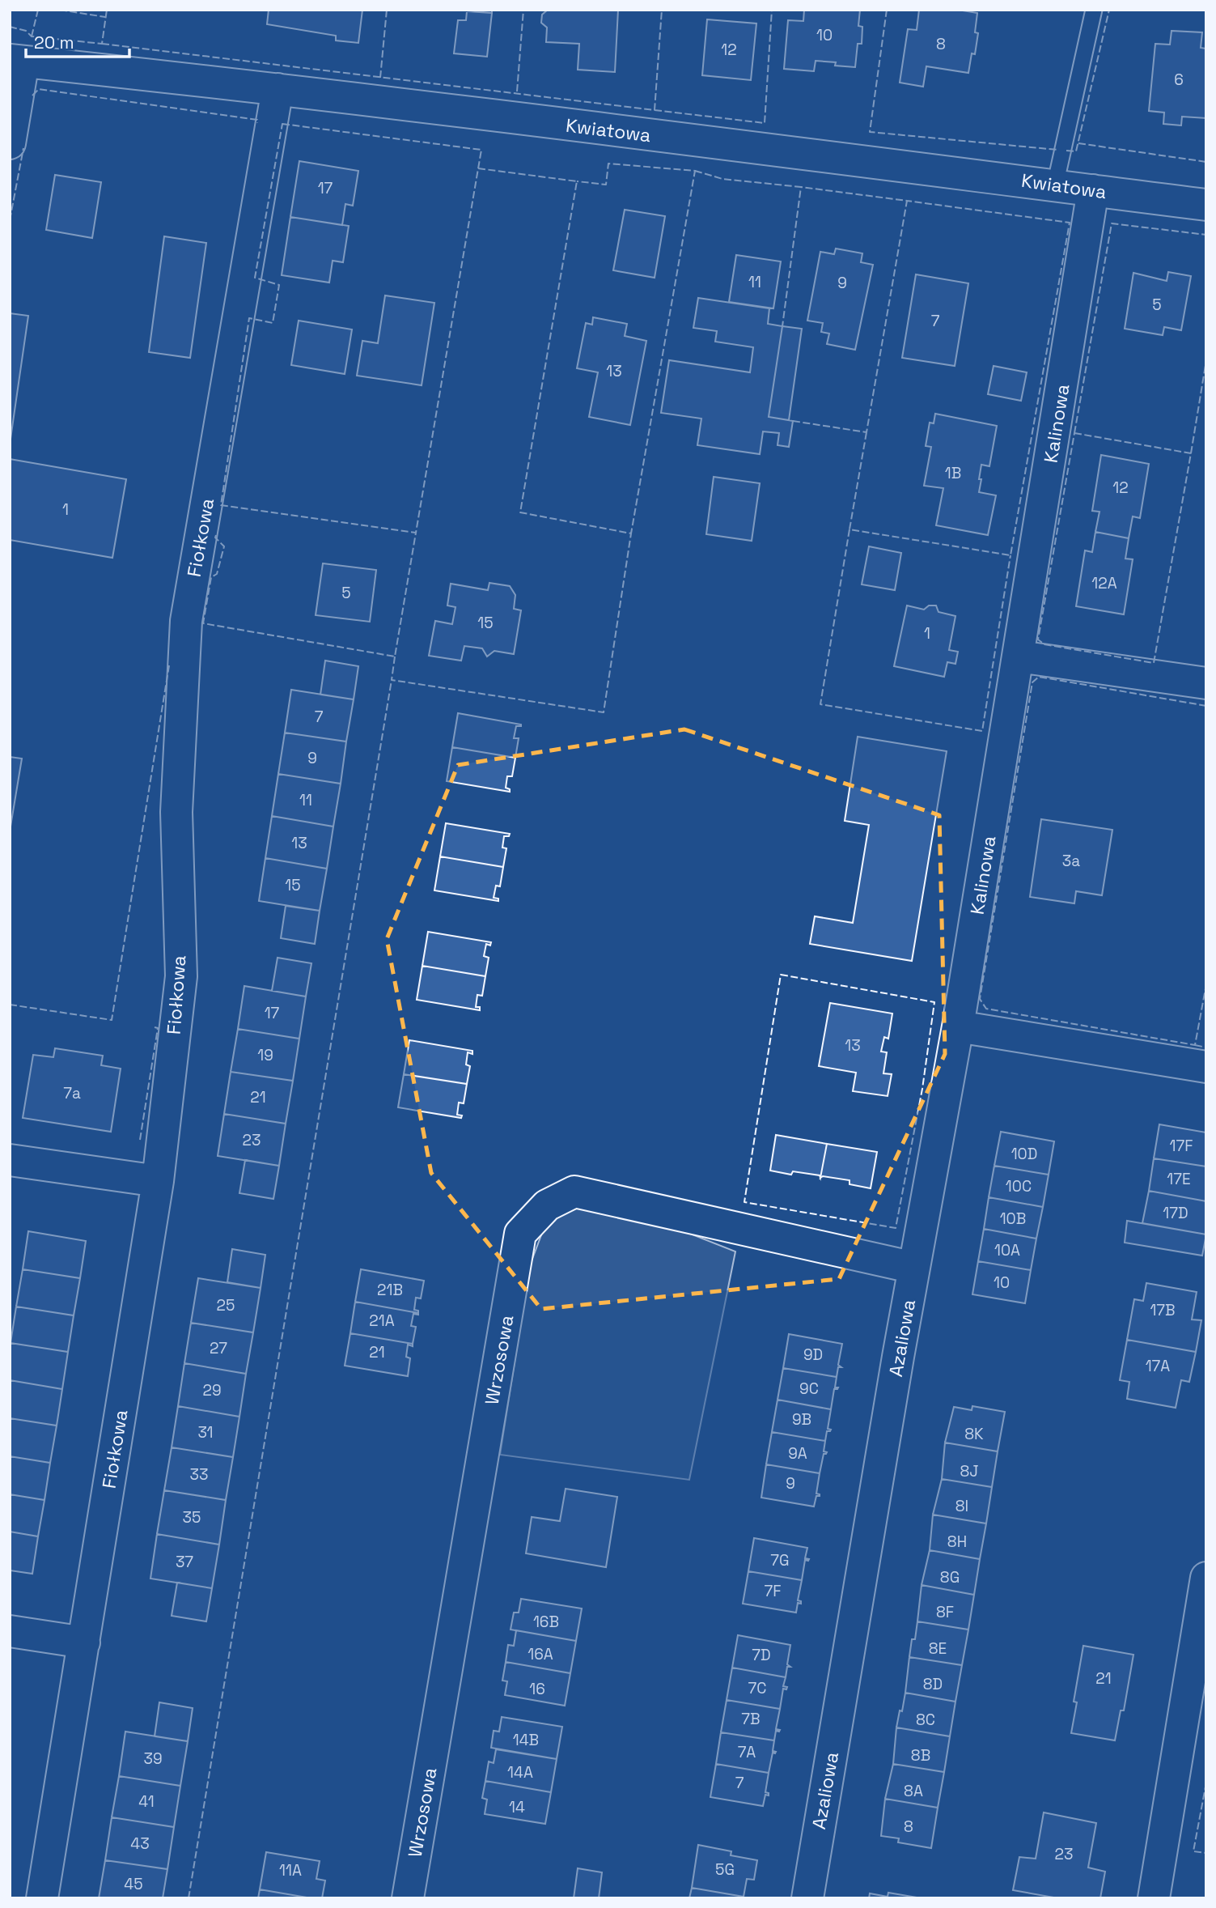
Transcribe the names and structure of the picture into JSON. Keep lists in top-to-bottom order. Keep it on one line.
{"streets":{"street":["Kwiatowa","Kalinowa","Fiołkowa","Azaliowa","Wrzosowa"]},"crossings":[["Kwiatowa","Kalinowa"],["Kwiatowa","Fiołkowa"],["Kalinowa","Azaliowa"],["Azaliowa","Wrzosowa"]],"house_numbers":["10","8","12","6","17","11","9","5","7","13","1B","12","1","12A","5","15","1","7","9","11","13","3a","15","17","13","19","7a","21","23","17F","10D","17E","10C","17D","10B","10A","10","21B","25","17B","21A","27","21","9D","17A","9C","29","9B","31","8K","9A","8J","33","9","8I","35","8H","7G","37","8G","7F","8F","16B","8E","16A","7D","21","8D","7C","16","7B","8C","14B","7A","8B","39","14A","7","8A","41","14","8","43","23","5G","11A","45"],"scale_bar":"20 m"}
